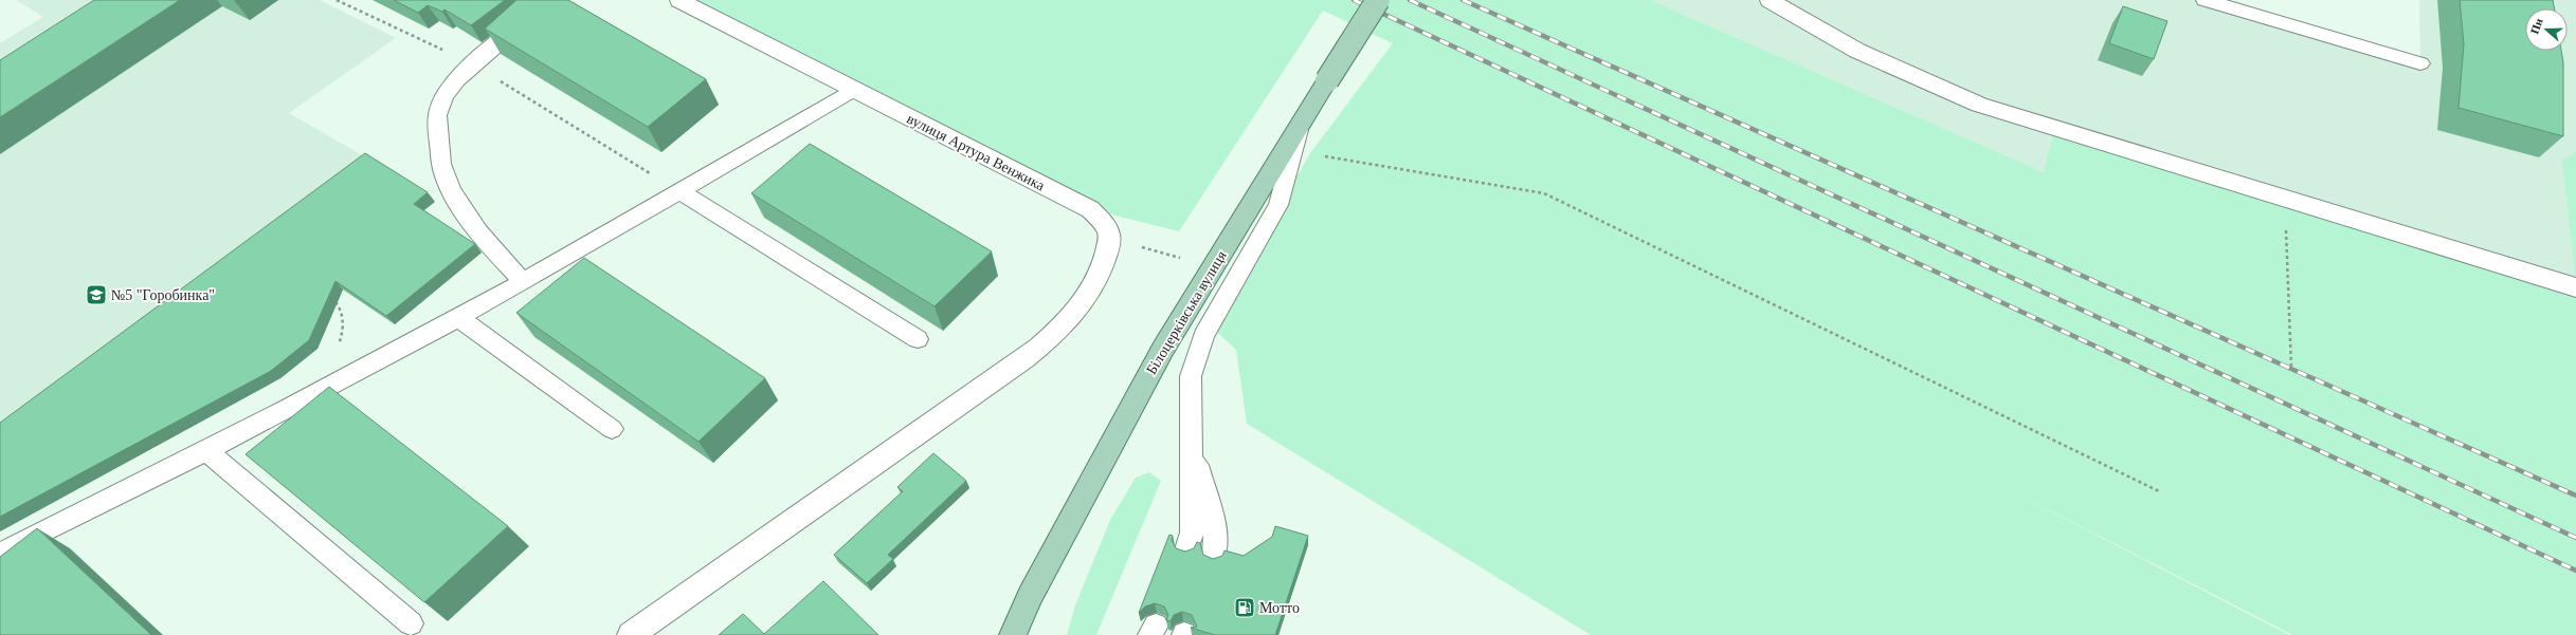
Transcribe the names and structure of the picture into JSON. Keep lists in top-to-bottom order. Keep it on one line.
{"streets":{"main road":["Білоцерківська вулиця"],"street":["вулиця Артура Венжика"]},"places":{"school or university":["№5 \"Горобинка\""],"fuel station":["Мотто"]},"north":"left"}
